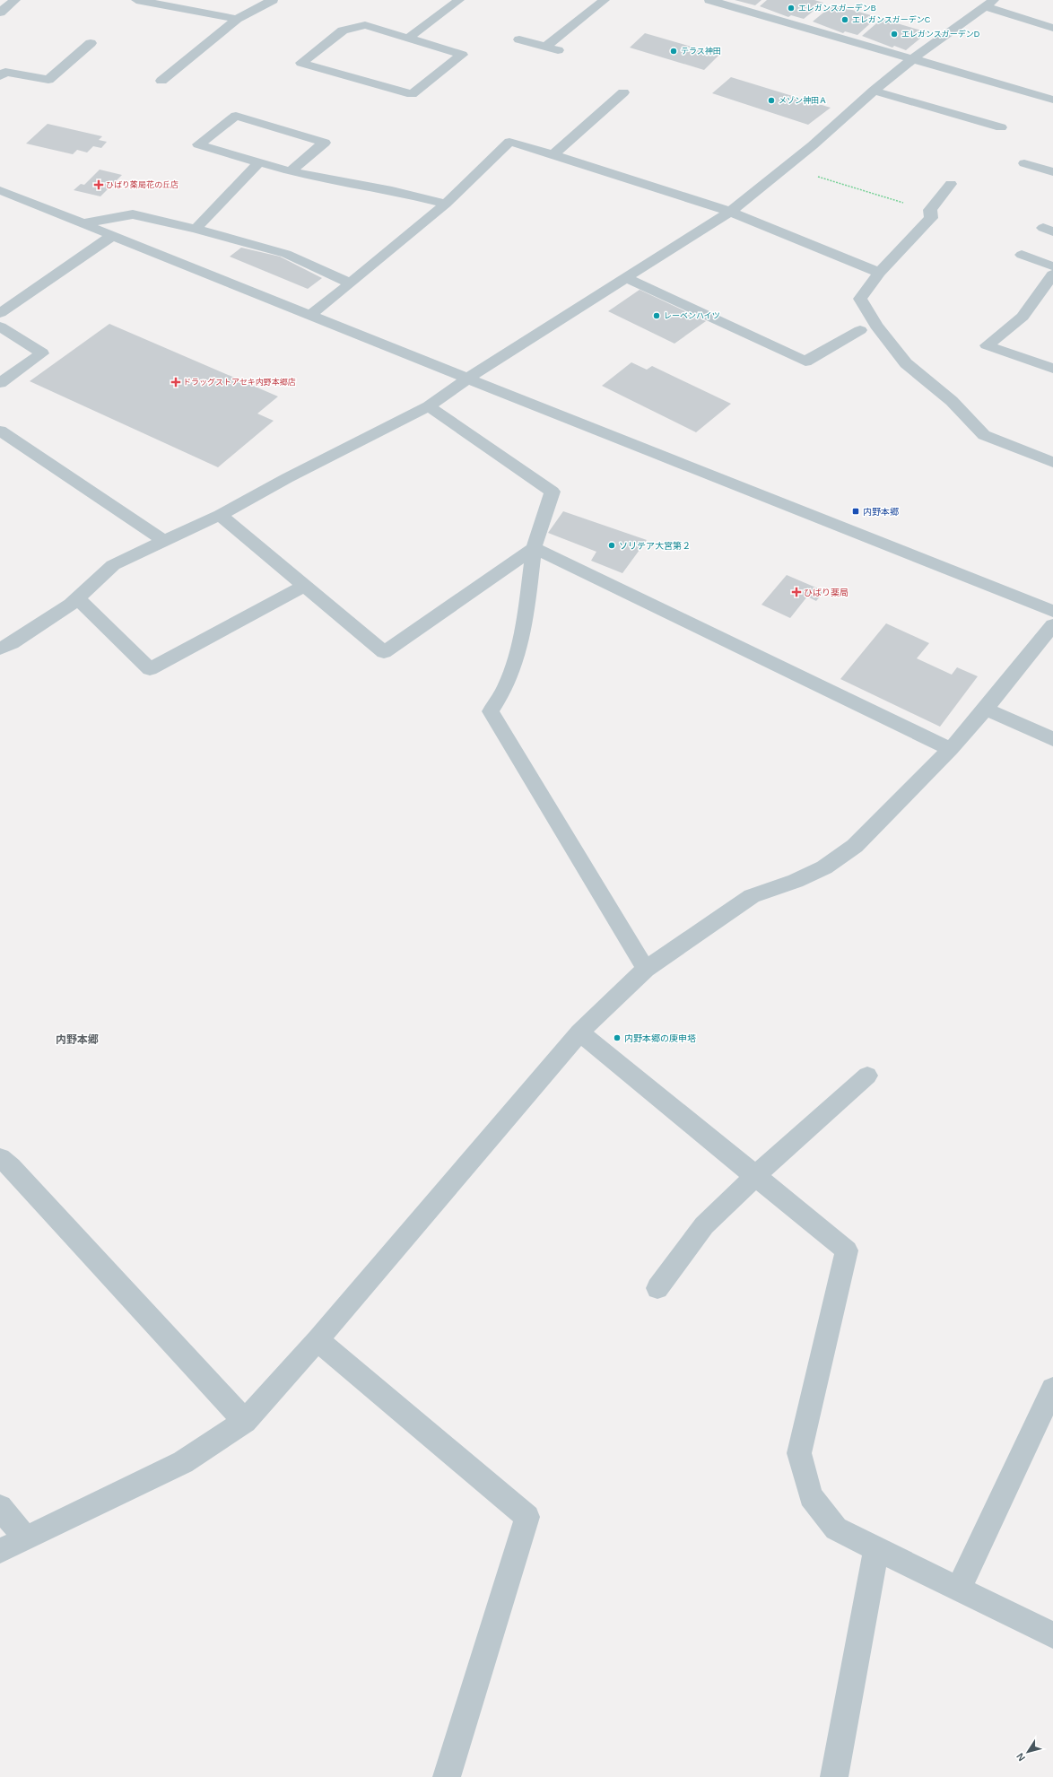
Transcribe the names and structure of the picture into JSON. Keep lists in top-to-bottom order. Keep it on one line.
{"districts":["内野本郷"],"places":{"other":["エレガンスガーデンB","エレガンスガーデンC","エレガンスガーデンD","テラス神田","メゾン神田Ａ","レーベンハイツ","ソリテア大宮第２","内野本郷の庚申塔"],"health":["ひばり薬局花の丘店","ドラッグストアセキ内野本郷店","ひばり薬局"],"transit":["内野本郷"]},"north":"bottom left"}
